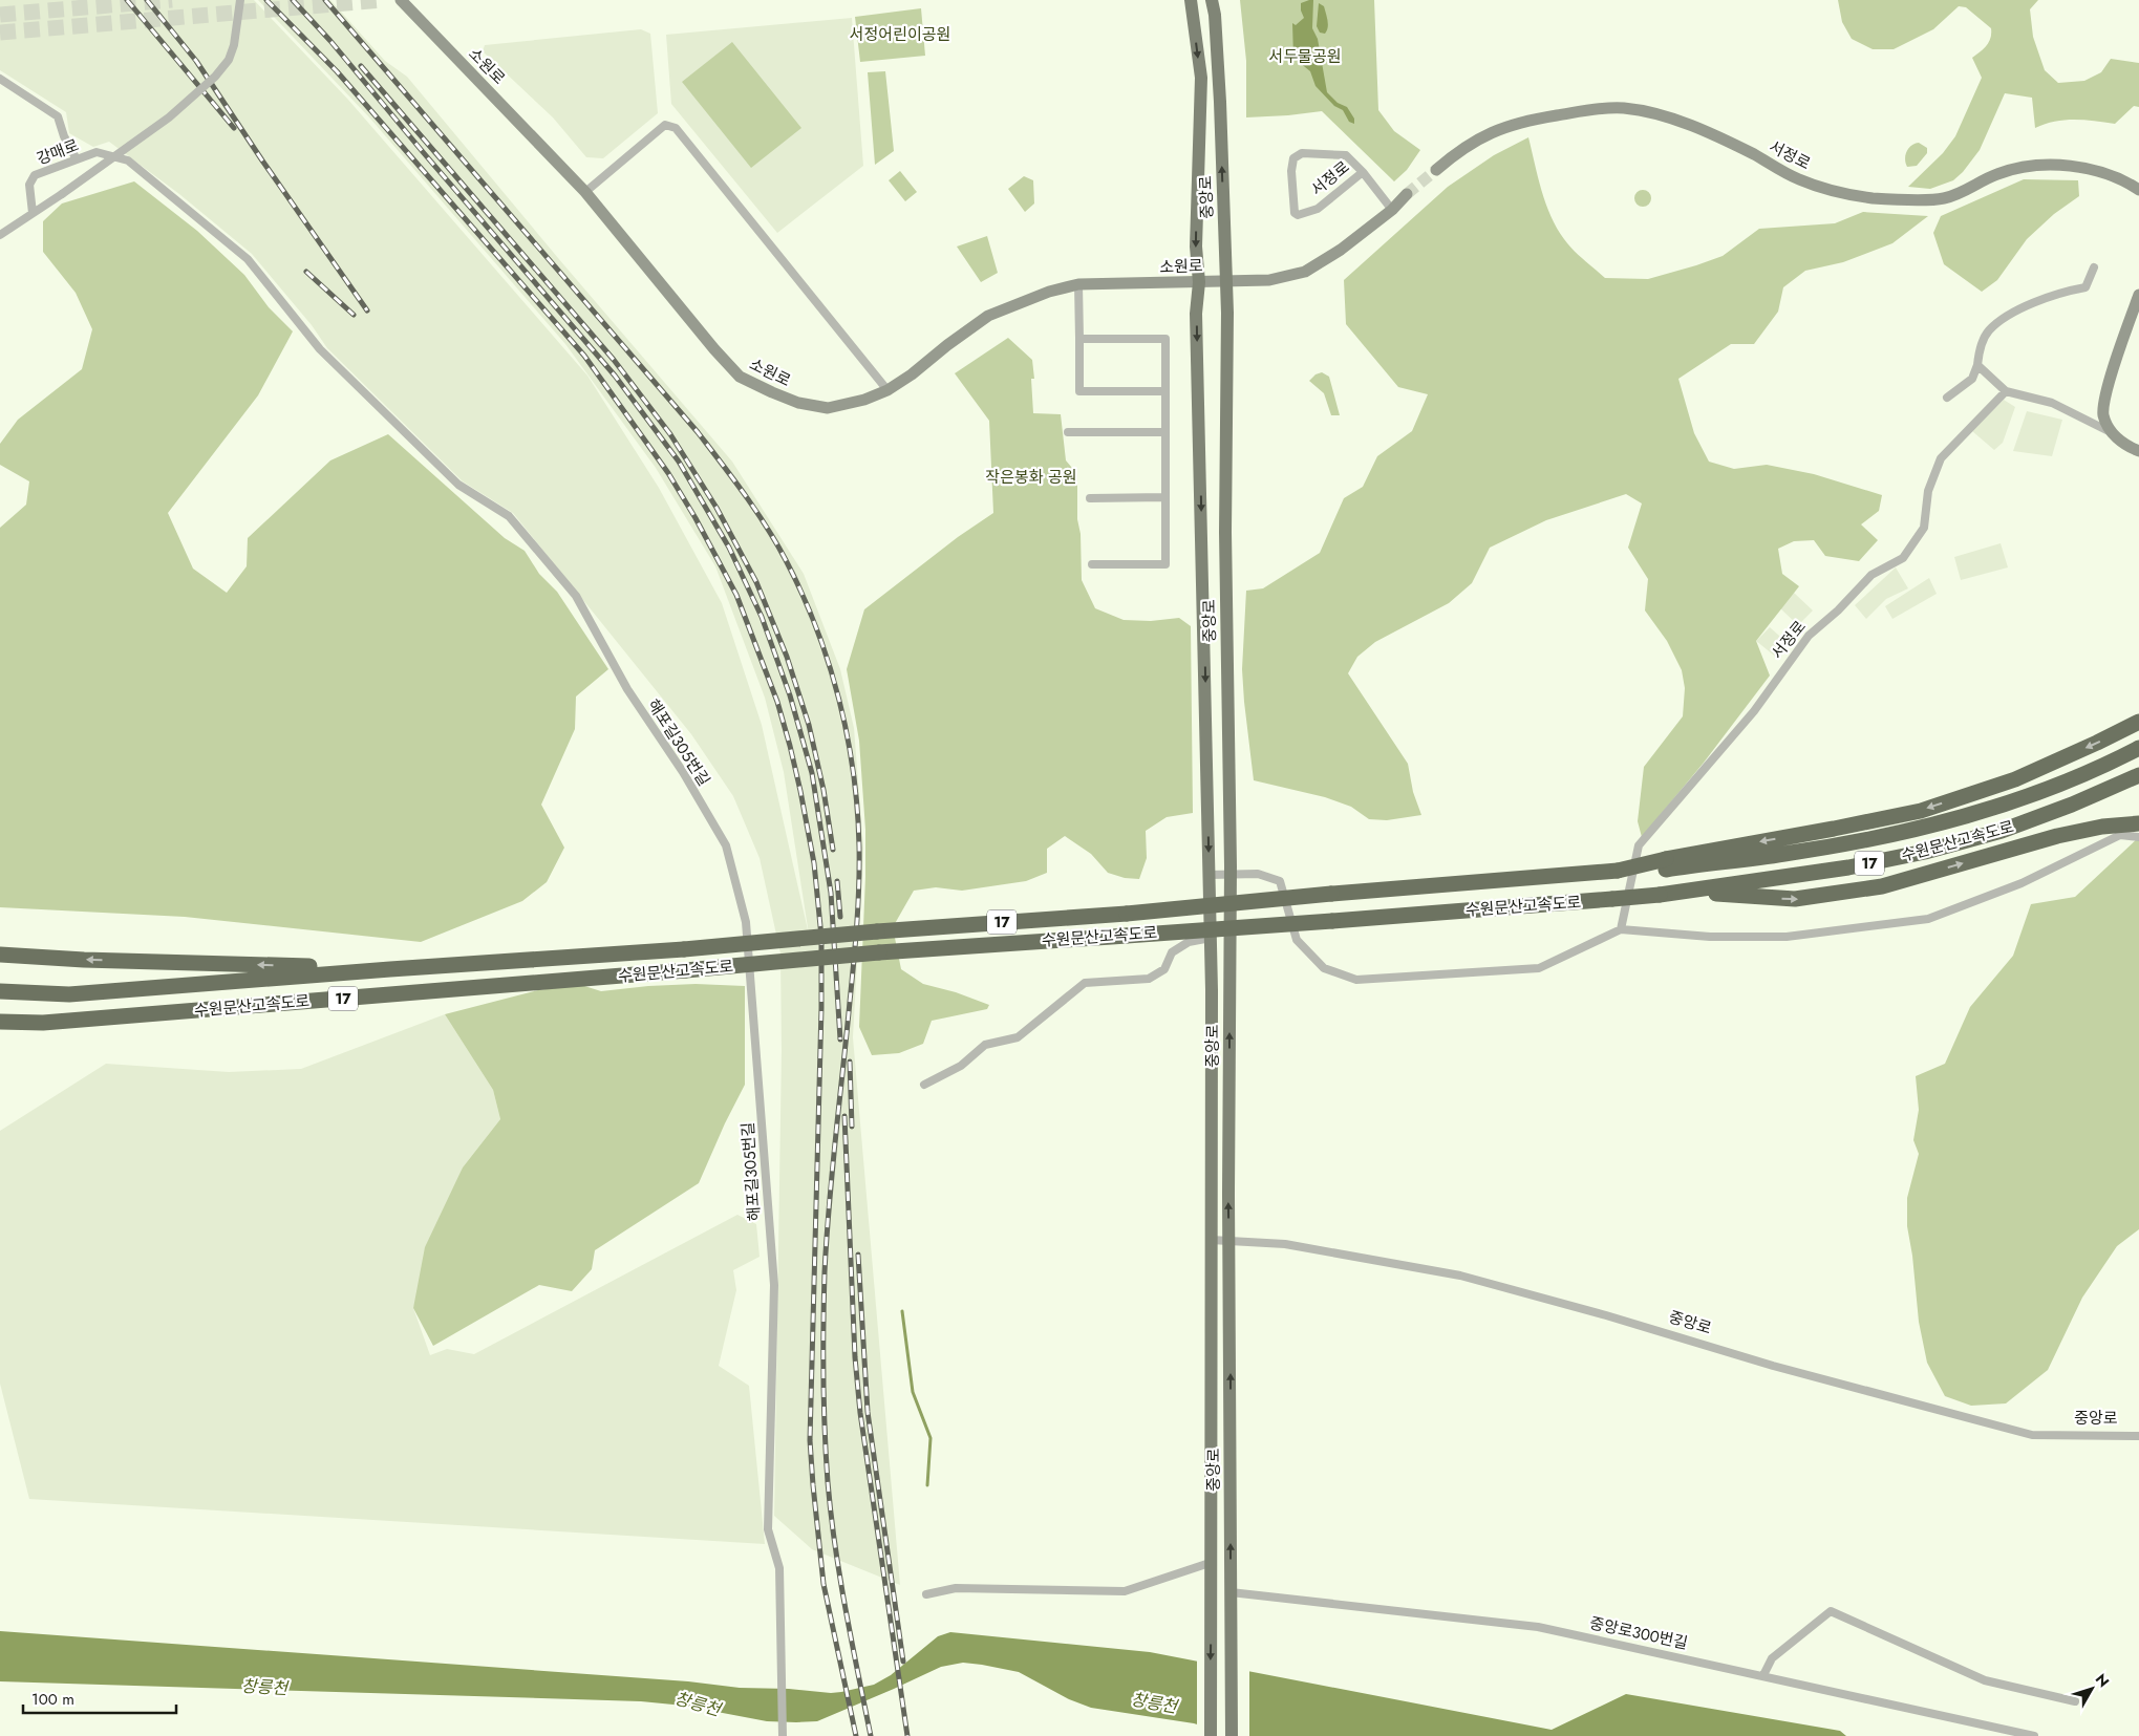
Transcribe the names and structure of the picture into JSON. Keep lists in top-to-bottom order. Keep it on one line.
{"streets":{"highway":["수원문산고속도로","17"],"main road":["소원로","서정로","중앙로"],"street":["강매로","해포길305번길","중앙로300번길"]},"crossings":[["소원로","중앙로"],["강매로","해포길305번길"],["중앙로","중앙로300번길"]],"water":["창릉천"],"parks":["서정어린이공원","서두물공원","작은봉화 공원"],"scale_bar":"100 m","north":"top right"}
